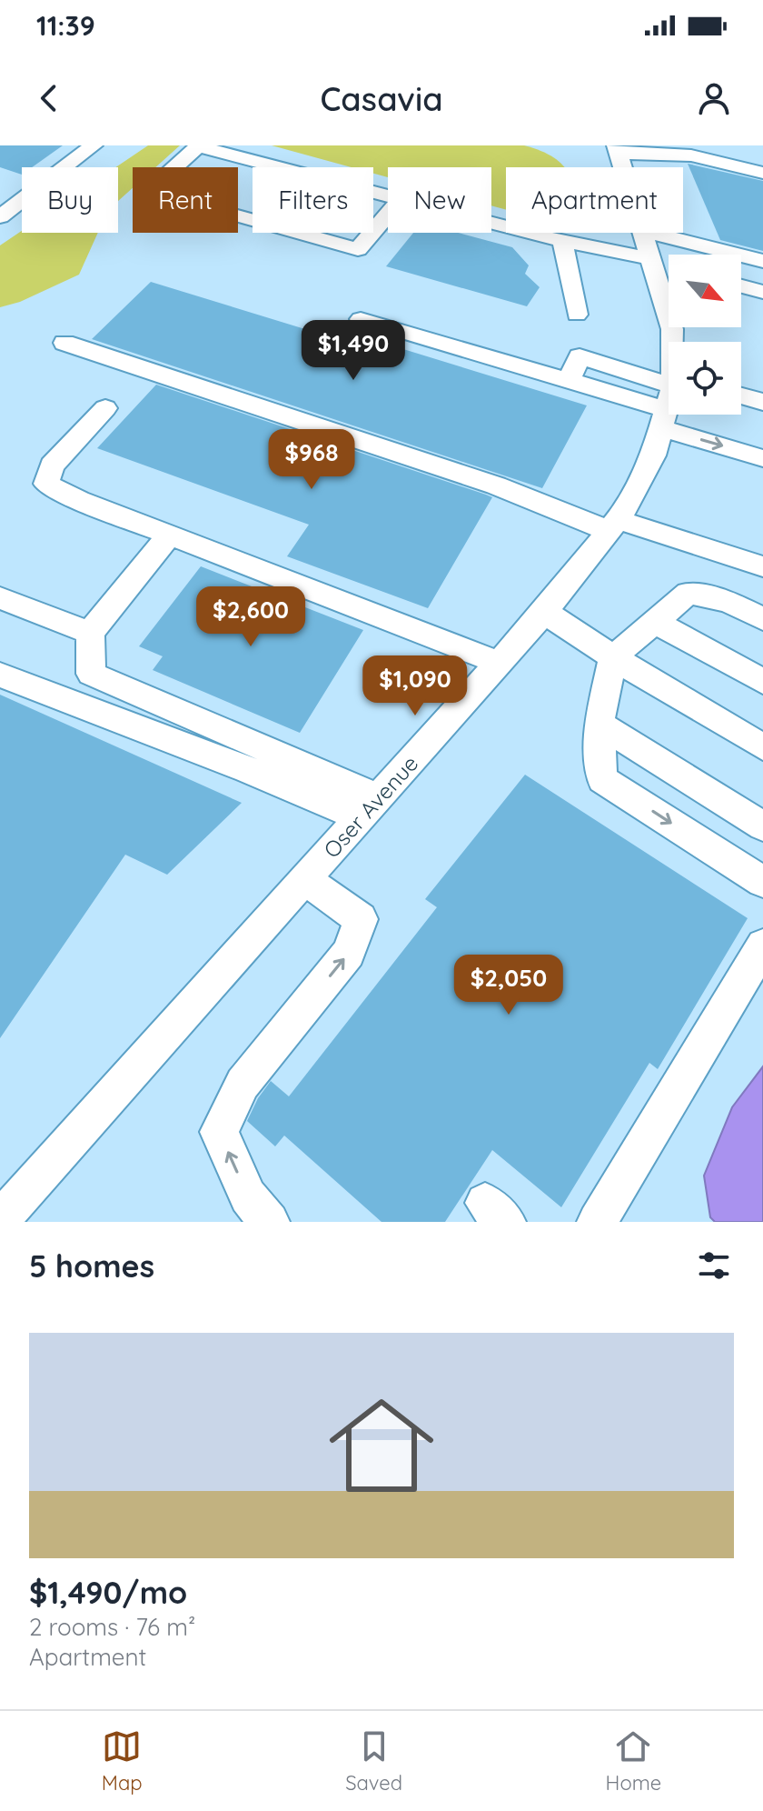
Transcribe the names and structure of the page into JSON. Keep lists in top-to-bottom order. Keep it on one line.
{"streets":{"street":["Oser Avenue"]},"north":"bottom right","page":{"status":"11:39","header":"Casavia","chip":["Buy","Rent","Filters","New","Apartment"],"price":["$1,490","$968","$2,600","$1,090","$2,050"],"heading":"5 homes","list":[{"name":"$1,490/mo","note":"2 rooms · 76 m² · Apartment"}],"tabs":["Map","Saved","Home"]}}
